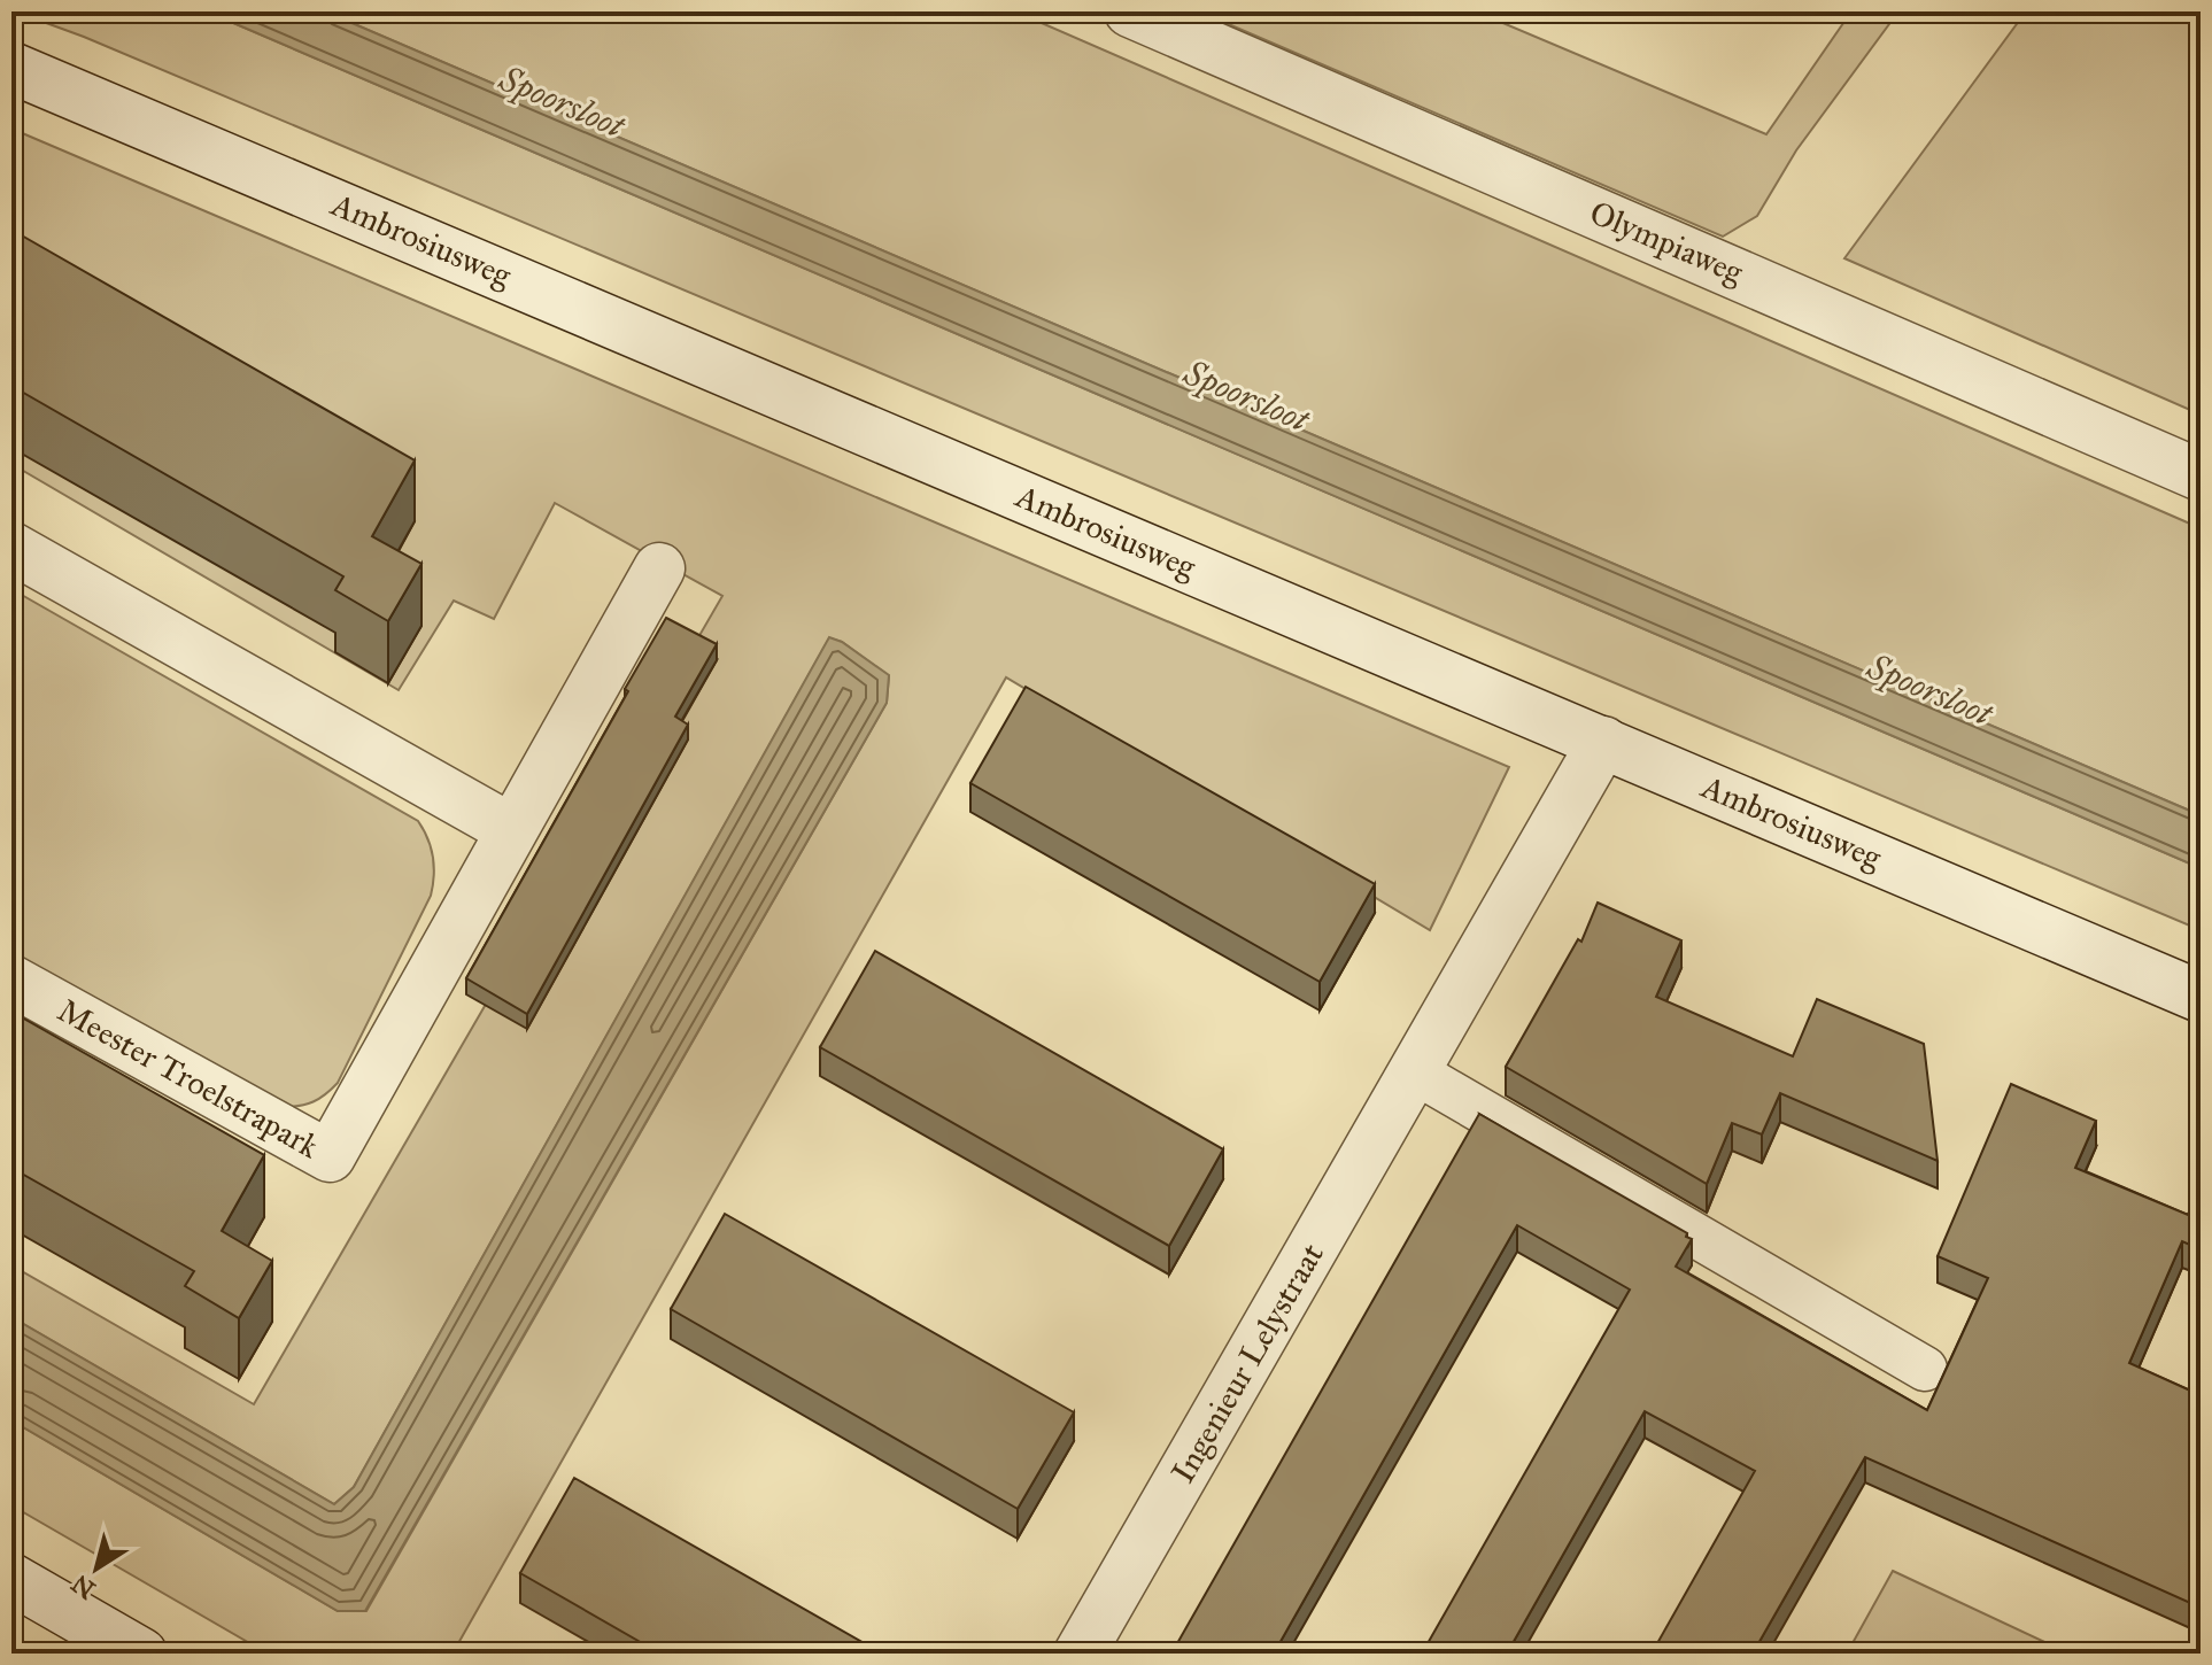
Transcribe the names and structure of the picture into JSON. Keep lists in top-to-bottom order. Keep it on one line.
{"streets":{"street":["Ambrosiusweg","Olympiaweg","Meester Troelstrapark","Ingenieur Lelystraat"]},"crossings":[["Ambrosiusweg","Ingenieur Lelystraat"]],"water":["Spoorsloot"],"north":"bottom left"}
